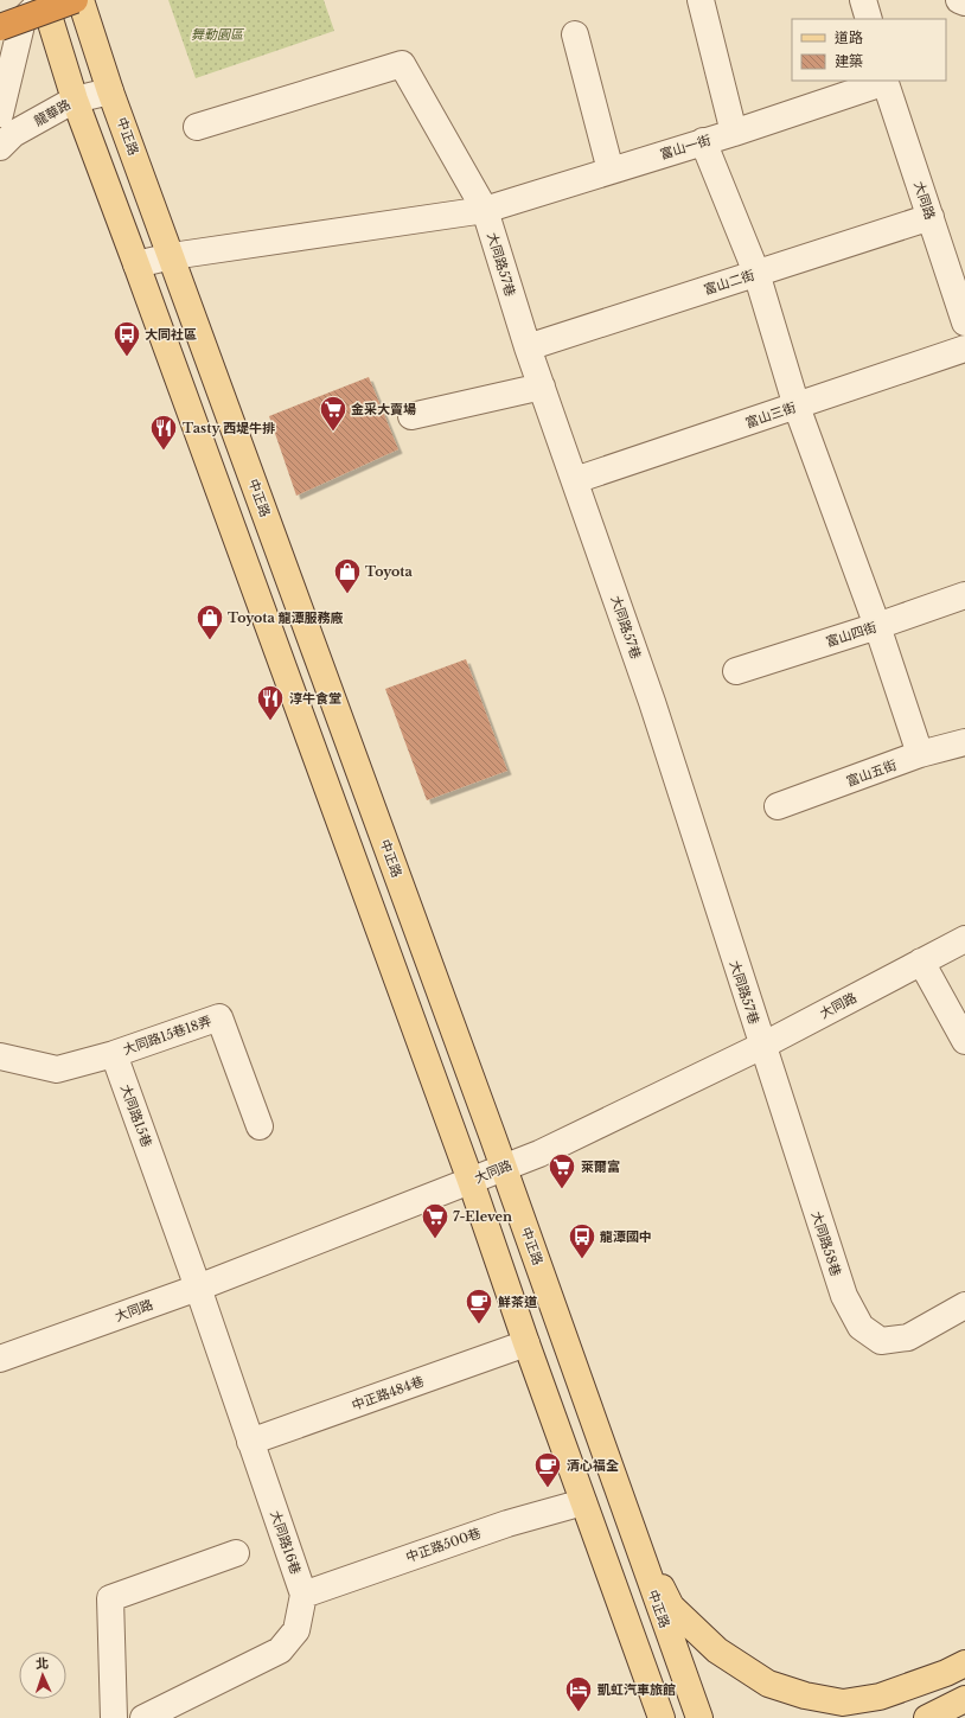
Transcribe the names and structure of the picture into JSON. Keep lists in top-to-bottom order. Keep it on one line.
{"streets":{"main road":["中正路"],"street":["龍華路","富山一街","大同路","大同路57巷","富山二街","富山三街","富山四街","富山五街","大同路15巷18弄","大同路15巷","大同路58巷","中正路484巷","大同路16巷","中正路500巷"]},"crossings":[["龍華路","中正路"],["中正路","富山一街"],["中正路","大同路"],["富山一街","大同路"],["富山一街","大同路57巷"],["大同路","大同路57巷"],["大同路","富山二街"],["大同路","大同路15巷"],["大同路","大同路58巷"],["大同路","大同路16巷"],["大同路57巷","富山二街"],["大同路57巷","富山三街"],["大同路57巷","大同路58巷"],["大同路15巷18弄","大同路15巷"],["大同路15巷","大同路16巷"],["中正路484巷","大同路16巷"],["大同路16巷","中正路500巷"]],"parks":["舞動園區"],"places":{"bus stop":["大同社區","龍潭國中"],"supermarket":["金采大賣場","萊爾富","7-Eleven"],"restaurant":["Tasty 西堤牛排","淳牛食堂"],"shop":["Toyota","Toyota 龍潭服務廠"],"cafe":["鮮茶道","清心福全"],"hotel":["凱虹汽車旅館"]},"legend":["道路","建築"],"north":"top"}
